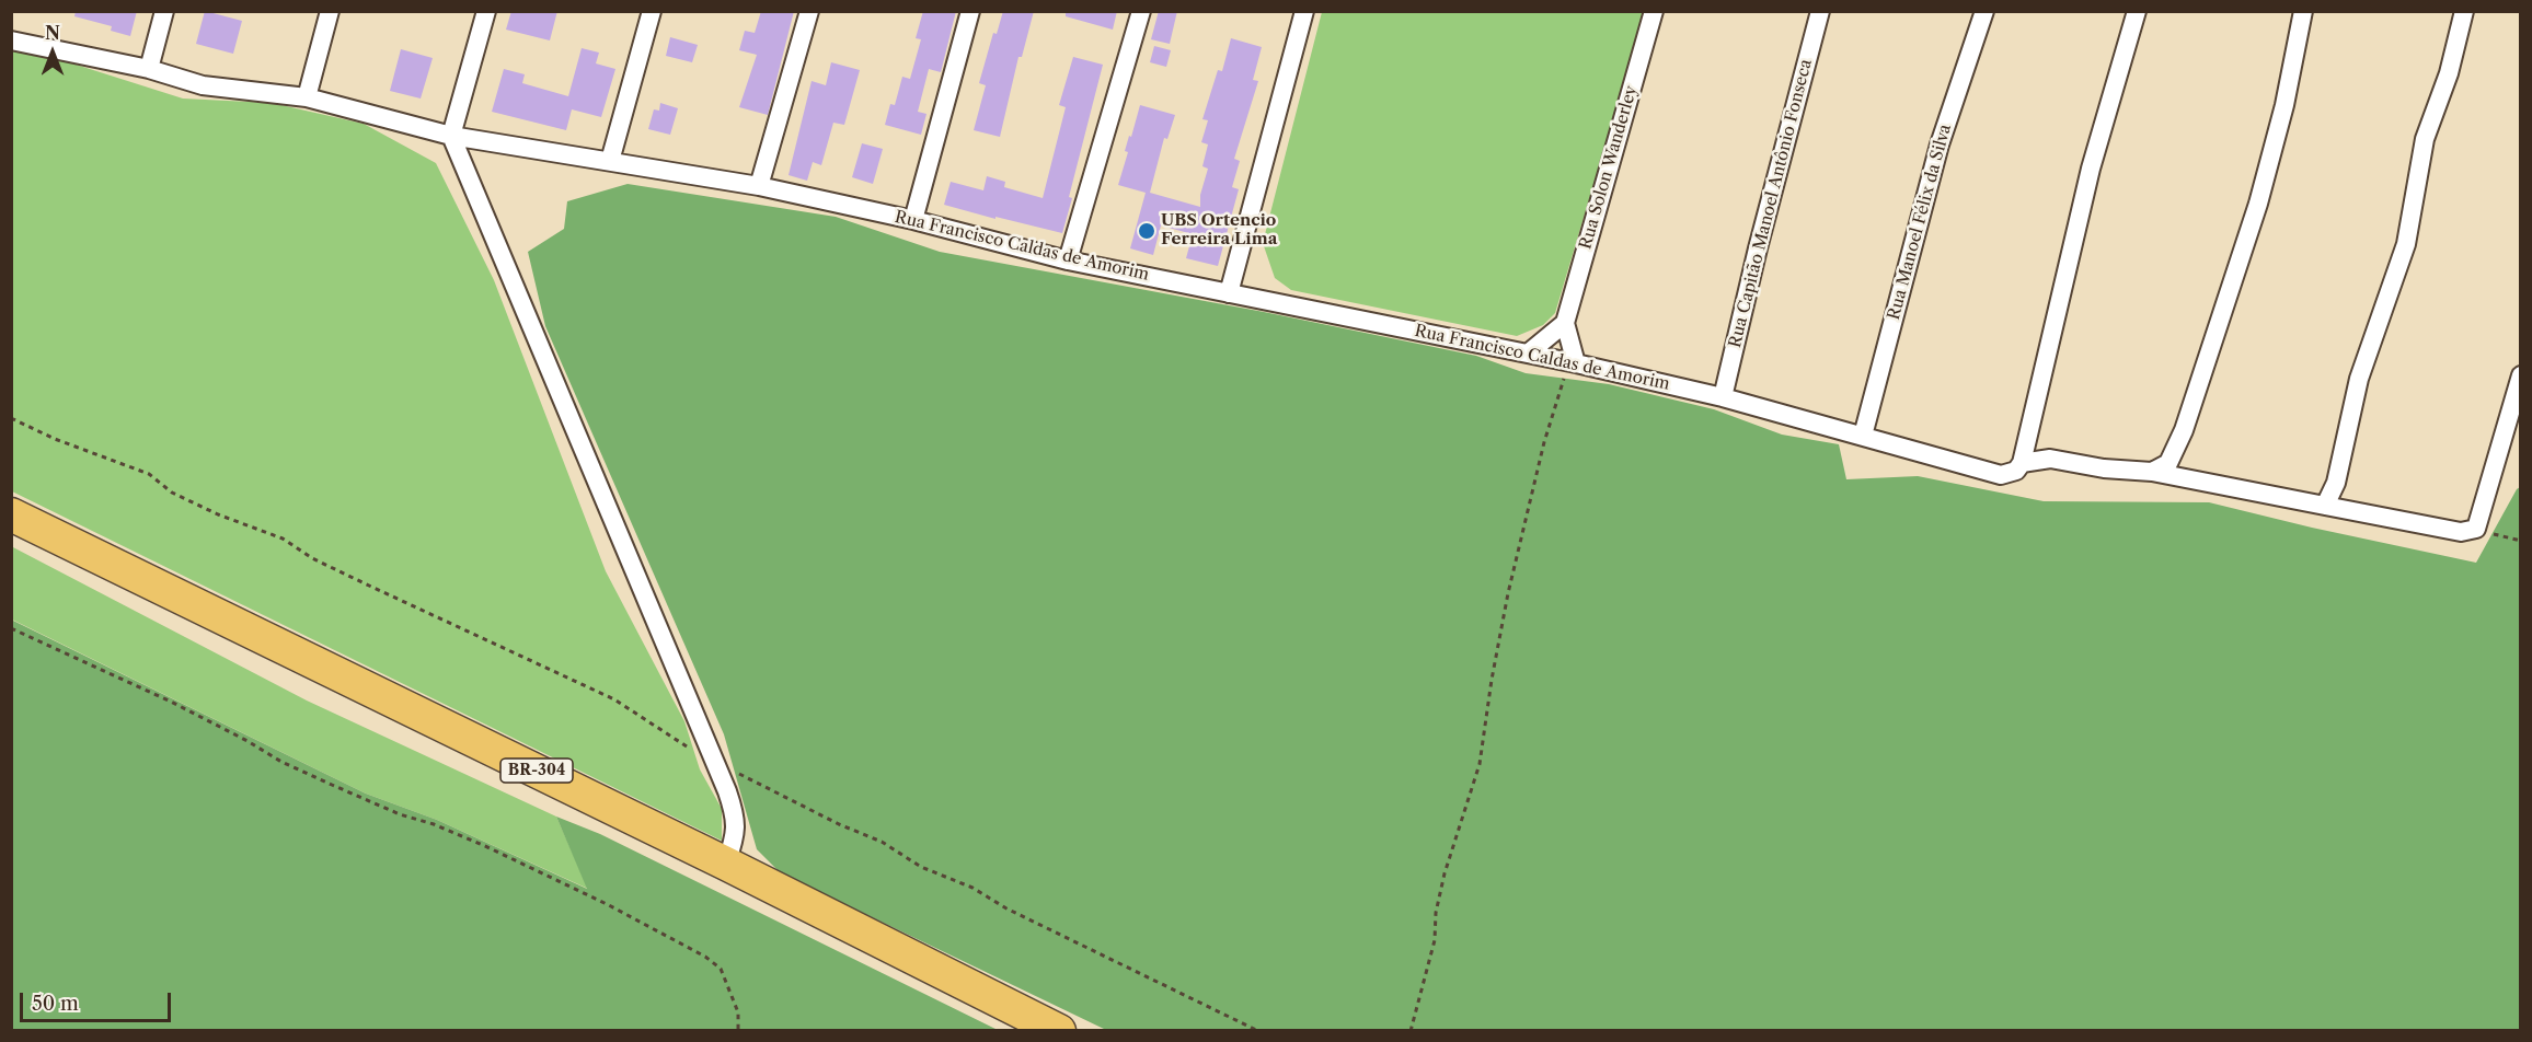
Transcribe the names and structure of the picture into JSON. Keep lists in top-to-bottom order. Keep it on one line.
{"streets":{"highway":["BR-304"],"street":["Rua Solon Wanderley","Rua Capitão Manoel Antônio Fonseca","Rua Manoel Félix da Silva","Rua Francisco Caldas de Amorim"]},"crossings":[["Rua Capitão Manoel Antônio Fonseca","Rua Francisco Caldas de Amorim"],["Rua Manoel Félix da Silva","Rua Francisco Caldas de Amorim"]],"places":["UBS Ortencio Ferreira Lima"],"scale_bar":"50 m","north":"top"}
